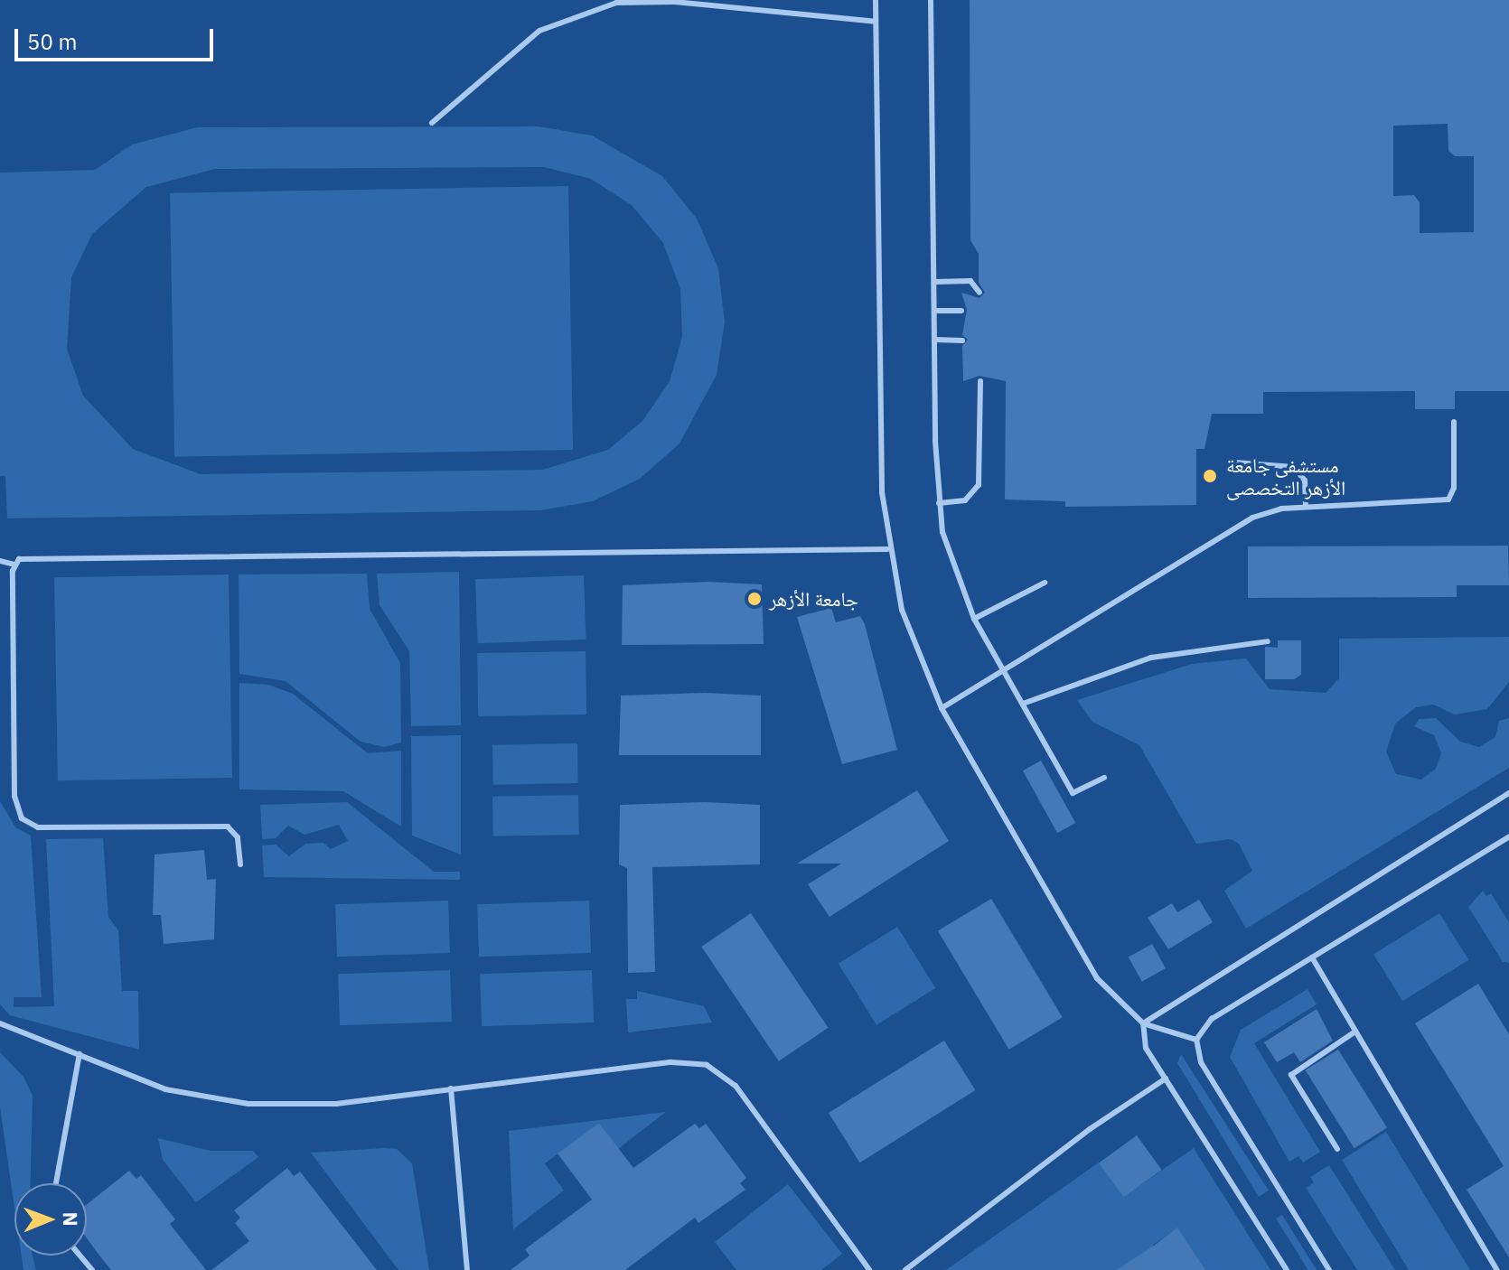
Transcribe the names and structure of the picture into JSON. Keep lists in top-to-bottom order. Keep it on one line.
{"places":["مستشفى جامعة الأزهر التخصصى","جامعة الأزهر"],"scale_bar":"50 m","north":"right"}
